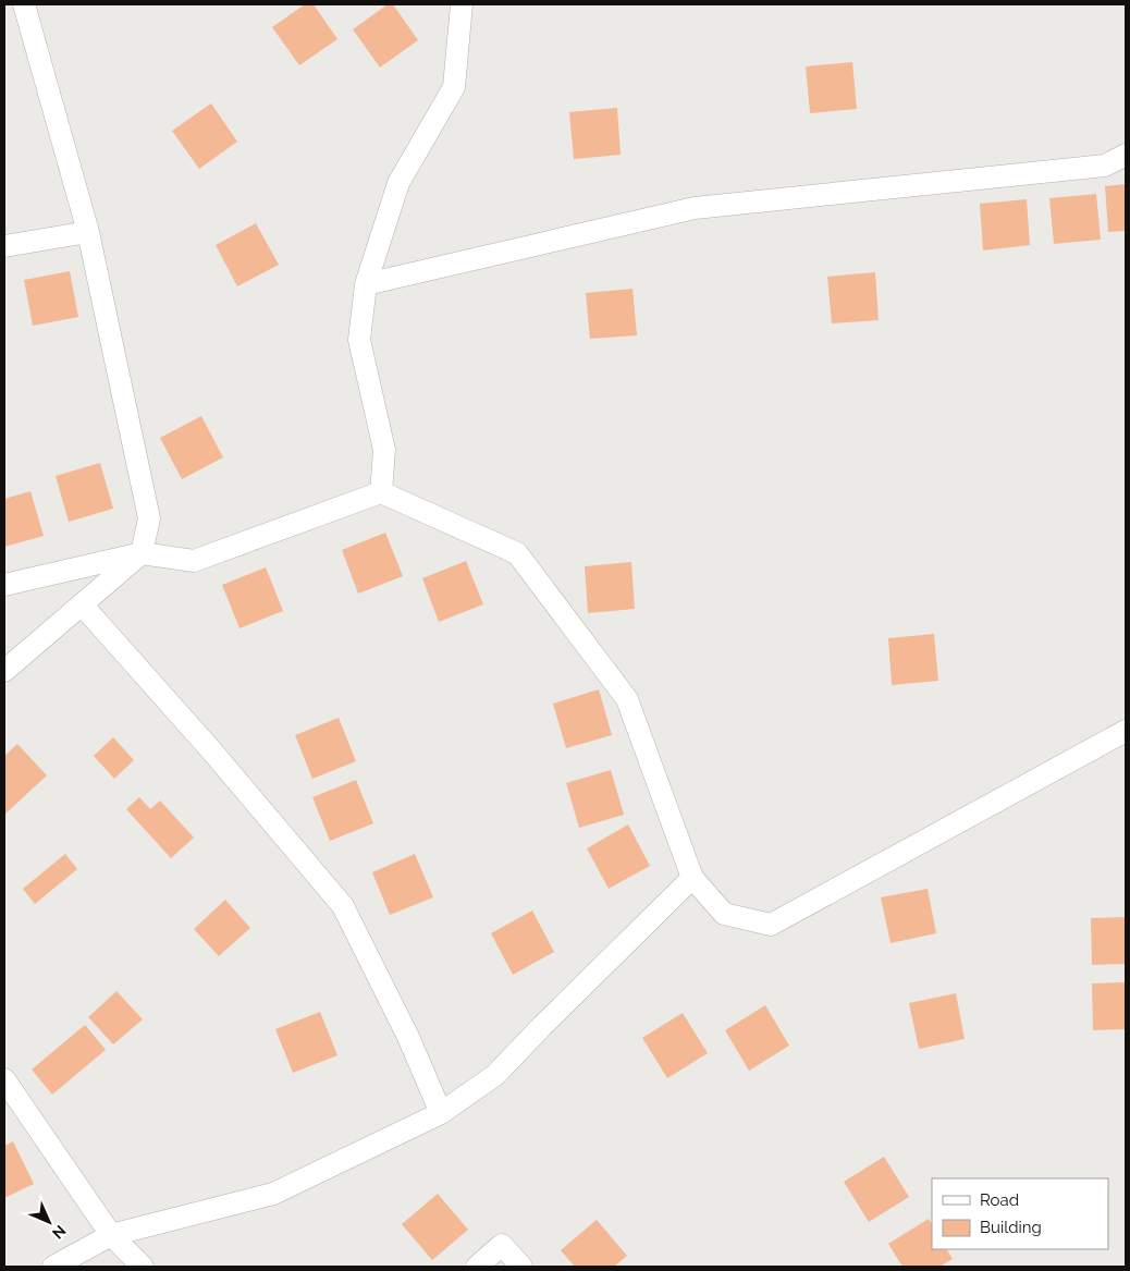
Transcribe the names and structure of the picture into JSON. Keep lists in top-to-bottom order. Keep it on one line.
{"legend":["Road","Building"],"north":"bottom right"}
